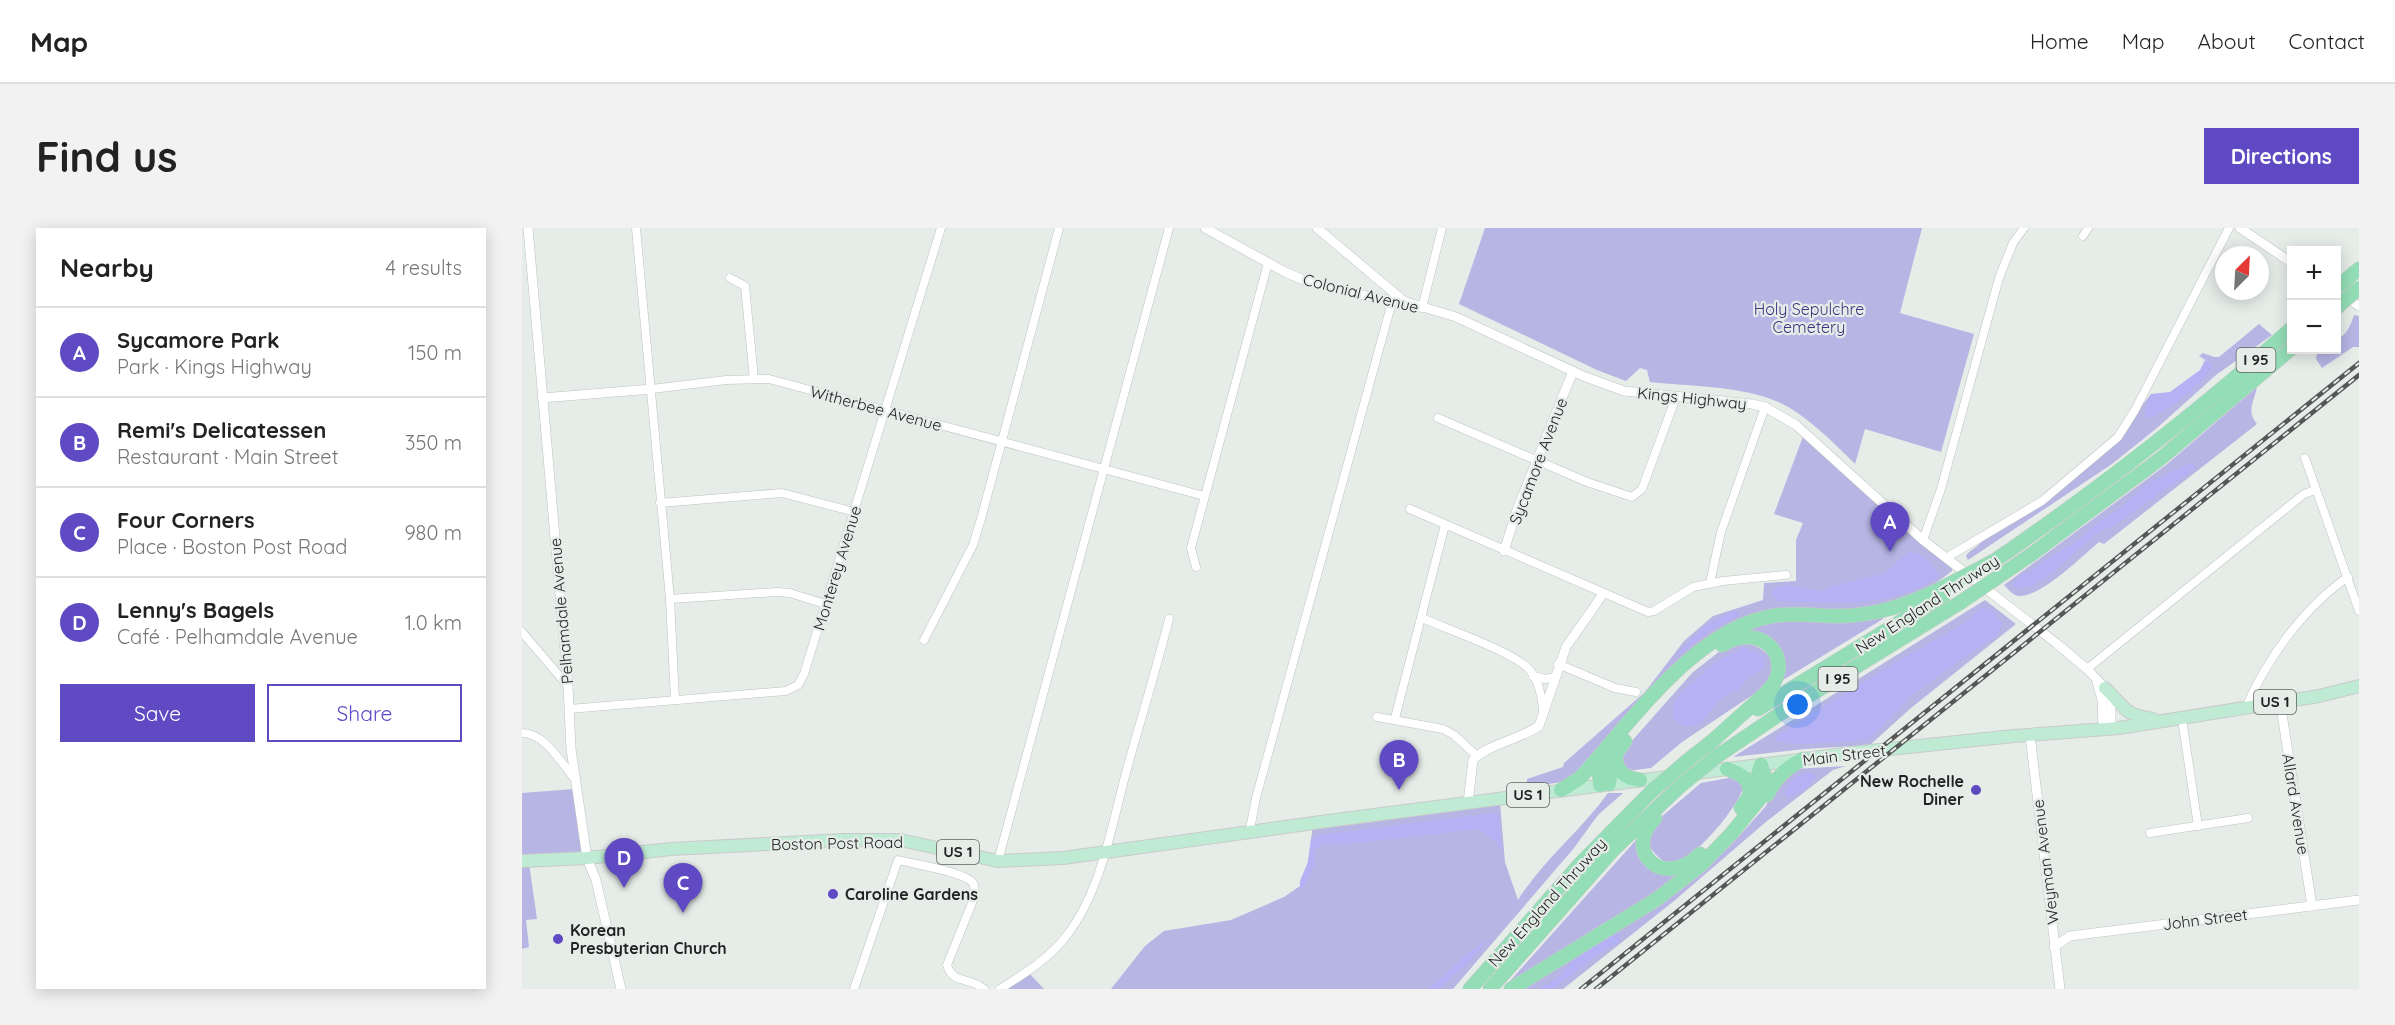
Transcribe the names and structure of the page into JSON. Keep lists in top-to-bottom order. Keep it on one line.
{"streets":{"highway":["I 95","New England Thruway"],"main road":["US 1","Main Street","Boston Post Road"],"street":["Colonial Avenue","Kings Highway","Witherbee Avenue","Sycamore Avenue","Monterey Avenue","Pelhamdale Avenue","Allard Avenue","Weyman Avenue","John Street"]},"crossings":[["Colonial Avenue","Kings Highway"],["Kings Highway","Sycamore Avenue"],["Kings Highway","Main Street"],["Witherbee Avenue","Monterey Avenue"],["Witherbee Avenue","Pelhamdale Avenue"],["Monterey Avenue","Pelhamdale Avenue"],["Pelhamdale Avenue","Boston Post Road"],["Main Street","Allard Avenue"],["Main Street","Boston Post Road"],["Main Street","Weyman Avenue"],["Allard Avenue","John Street"],["Weyman Avenue","John Street"]],"parks":["Holy Sepulchre Cemetery"],"places":["New Rochelle Diner","Caroline Gardens","Korean Presbyterian Church"],"north":"top right","page":{"header":"Map","nav":["Home","Map","About","Contact"],"buttons":["Directions",["Save","Share"]],"title":"Find us","heading":["Nearby","4 results"],"map_buttons":["+","−"],"list":[{"mark":"A","name":"Sycamore Park","note":"Park · Kings Highway","value":"150 m"},{"mark":"B","name":"Remi's Delicatessen","note":"Restaurant · Main Street","value":"350 m"},{"mark":"C","name":"Four Corners","note":"Place · Boston Post Road","value":"980 m"},{"mark":"D","name":"Lenny's Bagels","note":"Café · Pelhamdale Avenue","value":"1.0 km"}],"pins":["A","B","D","C"]}}
